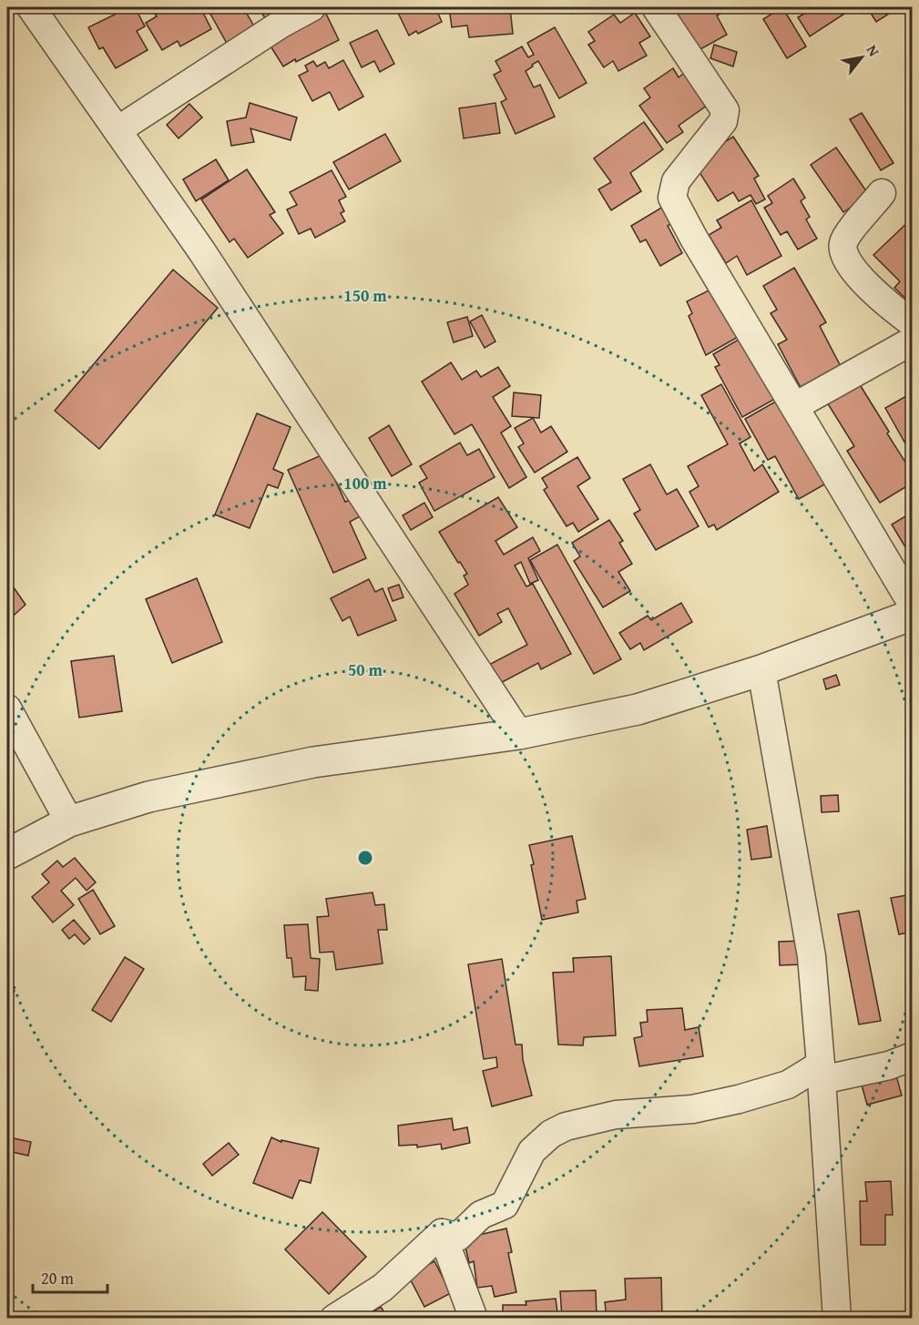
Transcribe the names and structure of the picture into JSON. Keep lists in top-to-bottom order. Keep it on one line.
{"scale_bar":"20 m","north":"top right","rings":["150 m","100 m","50 m"]}
